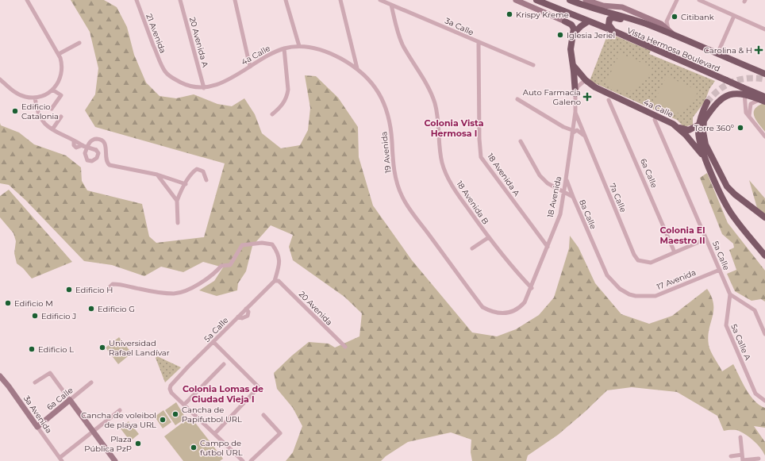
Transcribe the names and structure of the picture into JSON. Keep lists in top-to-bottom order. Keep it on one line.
{"streets":{"main road":["Vista Hermosa Boulevard","4a Calle"],"street":["3a Calle","21 Avenida","20 Avenida A","19 Avenida","6a Calle","18 Avenida A","18 Avenida","7a Calle","18 Avenida B","8a Calle","5a Calle","17 Avenida","20 Avenida","5a Calle A","3a Avenida"]},"crossings":[["3a Calle","18 Avenida A"],["3a Calle","18 Avenida B"],["21 Avenida","4a Calle"],["20 Avenida A","4a Calle"],["4a Calle","19 Avenida"],["19 Avenida","18 Avenida"],["6a Calle","7a Calle"],["6a Calle","3a Avenida"],["18 Avenida A","18 Avenida"],["18 Avenida","7a Calle"],["18 Avenida","18 Avenida B"],["18 Avenida","8a Calle"],["8a Calle","17 Avenida"],["5a Calle","17 Avenida"],["5a Calle","20 Avenida"],["5a Calle","5a Calle A"]],"districts":["Colonia Vista Hermosa I","Colonia El Maestro II","Colonia Lomas de Ciudad Vieja I"],"places":{"other":["Krispy Kreme","Citibank","Iglesia Jeriel","Edificio Catalonia","Torre 360º","Edificio H","Edificio M","Edificio G","Edificio J","Universidad Rafael Landívar","Edificio L","Cancha de Papifutbol URL","Cancha de voleibol de playa URL","Plaza Pública PzP","Campo de futbol URL"],"health":["Carolina & H","Auto Farmacia Galeno"]}}
